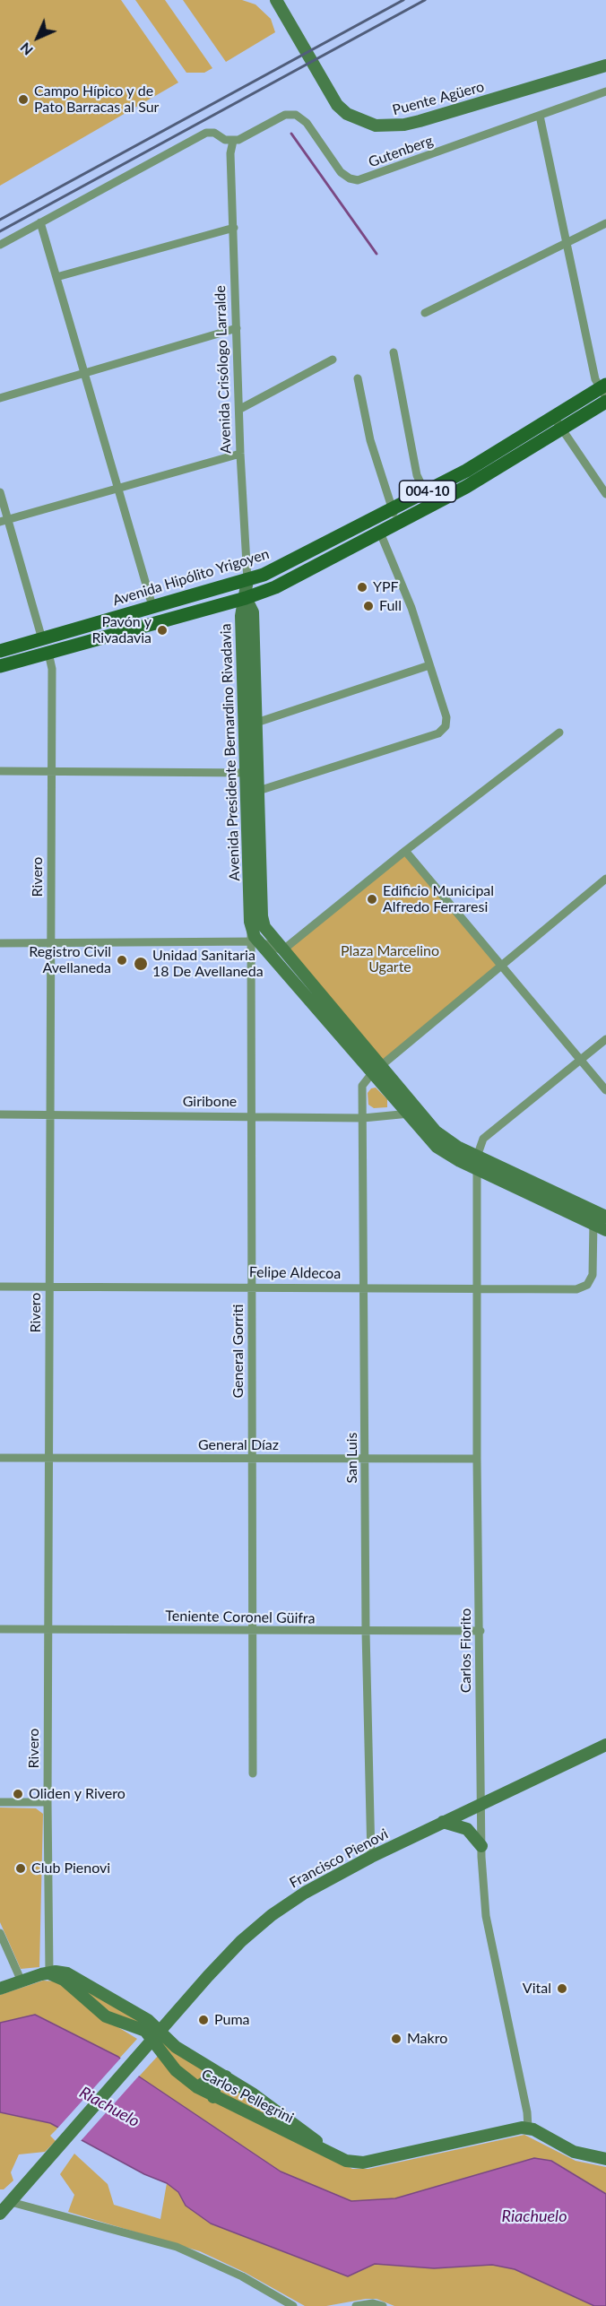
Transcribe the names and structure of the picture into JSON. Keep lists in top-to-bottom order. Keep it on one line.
{"streets":{"main road":["Puente Agüero","Avenida Crisólogo Larralde","004-10","Avenida Hipólito Yrigoyen","Avenida Presidente Bernardino Rivadavia","Francisco Pienovi","Carlos Pellegrini"],"street":["Gutenberg","Rivero","Giribone","Felipe Aldecoa","General Gorriti","General Díaz","San Luis","Teniente Coronel Güifra","Carlos Fiorito"]},"crossings":[["Gutenberg","Avenida Crisólogo Larralde"],["Avenida Crisólogo Larralde","Avenida Hipólito Yrigoyen"],["Avenida Crisólogo Larralde","Avenida Presidente Bernardino Rivadavia"],["Avenida Hipólito Yrigoyen","Avenida Presidente Bernardino Rivadavia"],["Avenida Hipólito Yrigoyen","Rivero"],["Avenida Presidente Bernardino Rivadavia","Giribone"],["Avenida Presidente Bernardino Rivadavia","Felipe Aldecoa"],["Avenida Presidente Bernardino Rivadavia","General Gorriti"],["Avenida Presidente Bernardino Rivadavia","San Luis"],["Avenida Presidente Bernardino Rivadavia","Carlos Fiorito"],["Rivero","Giribone"],["Rivero","Felipe Aldecoa"],["Rivero","General Díaz"],["Rivero","Teniente Coronel Güifra"],["Rivero","Carlos Pellegrini"],["Giribone","General Gorriti"],["Giribone","San Luis"],["Felipe Aldecoa","General Gorriti"],["Felipe Aldecoa","San Luis"],["Felipe Aldecoa","Carlos Fiorito"],["General Gorriti","General Díaz"],["General Gorriti","Teniente Coronel Güifra"],["General Díaz","San Luis"],["General Díaz","Carlos Fiorito"],["San Luis","Teniente Coronel Güifra"],["San Luis","Francisco Pienovi"],["Teniente Coronel Güifra","Carlos Fiorito"],["Carlos Fiorito","Francisco Pienovi"],["Carlos Fiorito","Carlos Pellegrini"],["Francisco Pienovi","Carlos Pellegrini"]],"water":["Riachuelo"],"parks":["Plaza Marcelino Ugarte"],"places":["Campo Hípico y de Pato Barracas al Sur","YPF","Full","Pavón y Rivadavia","Edificio Municipal Alfredo Ferraresi","Registro Civil Avellaneda","Unidad Sanitaria 18 De Avellaneda","Oliden y Rivero","Club Pienovi","Vital","Puma","Makro"],"north":"bottom left"}
